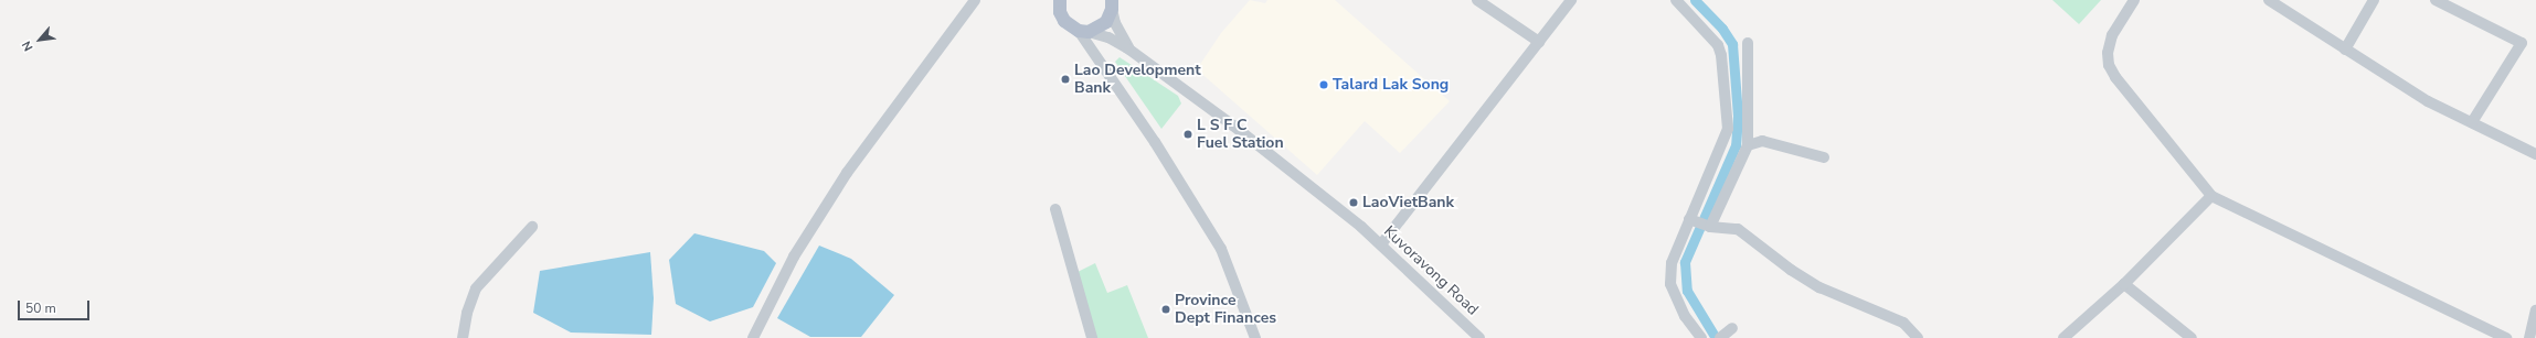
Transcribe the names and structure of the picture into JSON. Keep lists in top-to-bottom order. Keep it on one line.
{"streets":{"street":["Kuvoravong Road"]},"places":["Lao Development Bank","Talard Lak Song","L S F C Fuel Station","LaoVietBank","Province Dept Finances"],"scale_bar":"50 m","north":"bottom left"}
